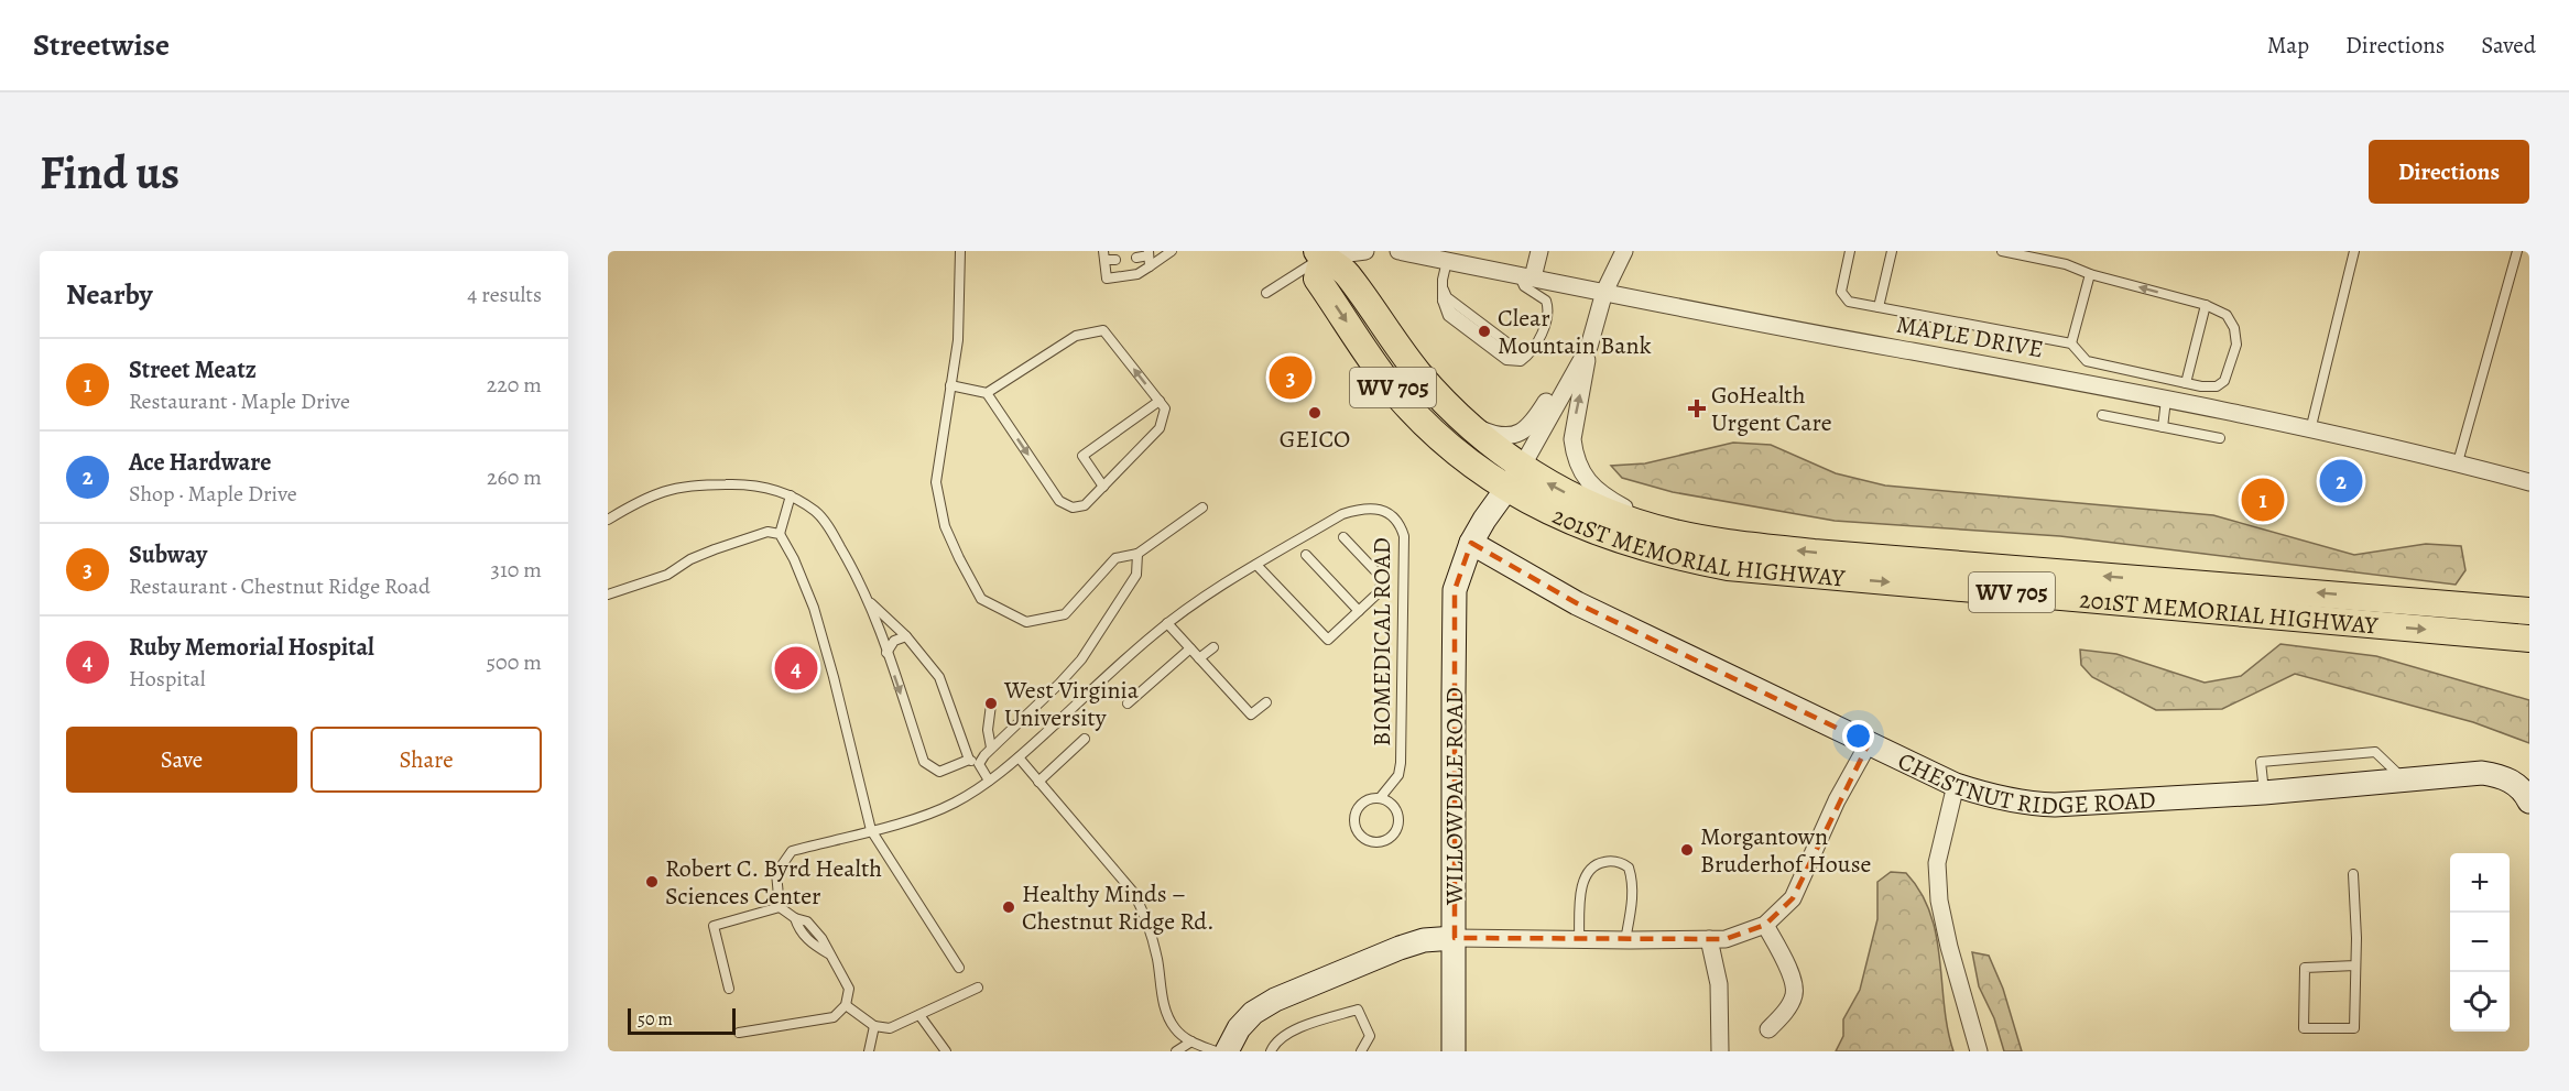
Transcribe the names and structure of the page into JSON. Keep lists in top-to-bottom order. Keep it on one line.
{"streets":{"main road":["WV 705","201ST MEMORIAL HIGHWAY"],"street":["MAPLE DRIVE","CHESTNUT RIDGE ROAD","WILLOWDALE ROAD"],"lane":["BIOMEDICAL ROAD"]},"crossings":[["WV 705","201ST MEMORIAL HIGHWAY"],["CHESTNUT RIDGE ROAD","WILLOWDALE ROAD"]],"places":{"other":["Clear Mountain Bank","GEICO","West Virginia University","Morgantown Bruderhof House","Robert C. Byrd Health Sciences Center","Healthy Minds – Chestnut Ridge Rd."],"health":["GoHealth Urgent Care"]},"scale_bar":"50 m","page":{"header":"Streetwise","nav":["Map","Directions","Saved"],"buttons":["Directions",["Save","Share"]],"title":"Find us","heading":["Nearby","4 results"],"list":[{"mark":"1","name":"Street Meatz","note":"Restaurant · Maple Drive","value":"220 m"},{"mark":"2","name":"Ace Hardware","note":"Shop · Maple Drive","value":"260 m"},{"mark":"3","name":"Subway","note":"Restaurant · Chestnut Ridge Road","value":"310 m"},{"mark":"4","name":"Ruby Memorial Hospital","note":"Hospital","value":"500 m"}],"pins":["3","2","1","4"],"map_buttons":["+","−"],"scale":"50 m"}}
